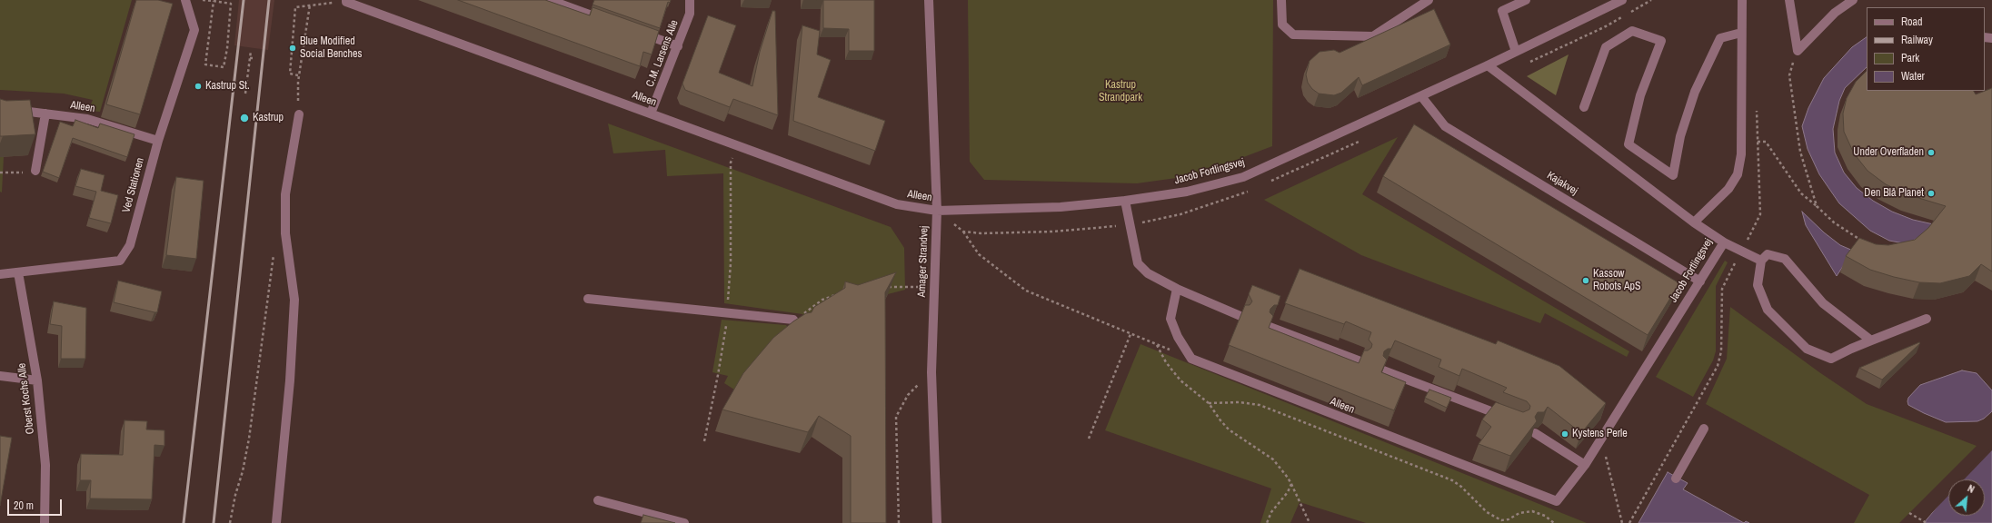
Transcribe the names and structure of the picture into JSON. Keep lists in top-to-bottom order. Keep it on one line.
{"streets":{"street":["C.M. Larsens Alle","Alleen","Jacob Fortlingsvej","Kajakvej","Ved Stationen","Amager Strandvej","Oberst Kochs Alle"]},"crossings":[["C.M. Larsens Alle","Alleen"],["Alleen","Jacob Fortlingsvej"],["Alleen","Ved Stationen"],["Alleen","Amager Strandvej"],["Jacob Fortlingsvej","Kajakvej"],["Jacob Fortlingsvej","Amager Strandvej"],["Ved Stationen","Oberst Kochs Alle"]],"parks":["Kastrup Strandpark"],"places":["Blue Modified Social Benches","Kastrup St.","Kastrup","Under Overfladen","Den Blå Planet","Kassow Robots ApS","Kystens Perle"],"legend":["Road","Railway","Park","Water"],"scale_bar":"20 m","north":"top right"}
